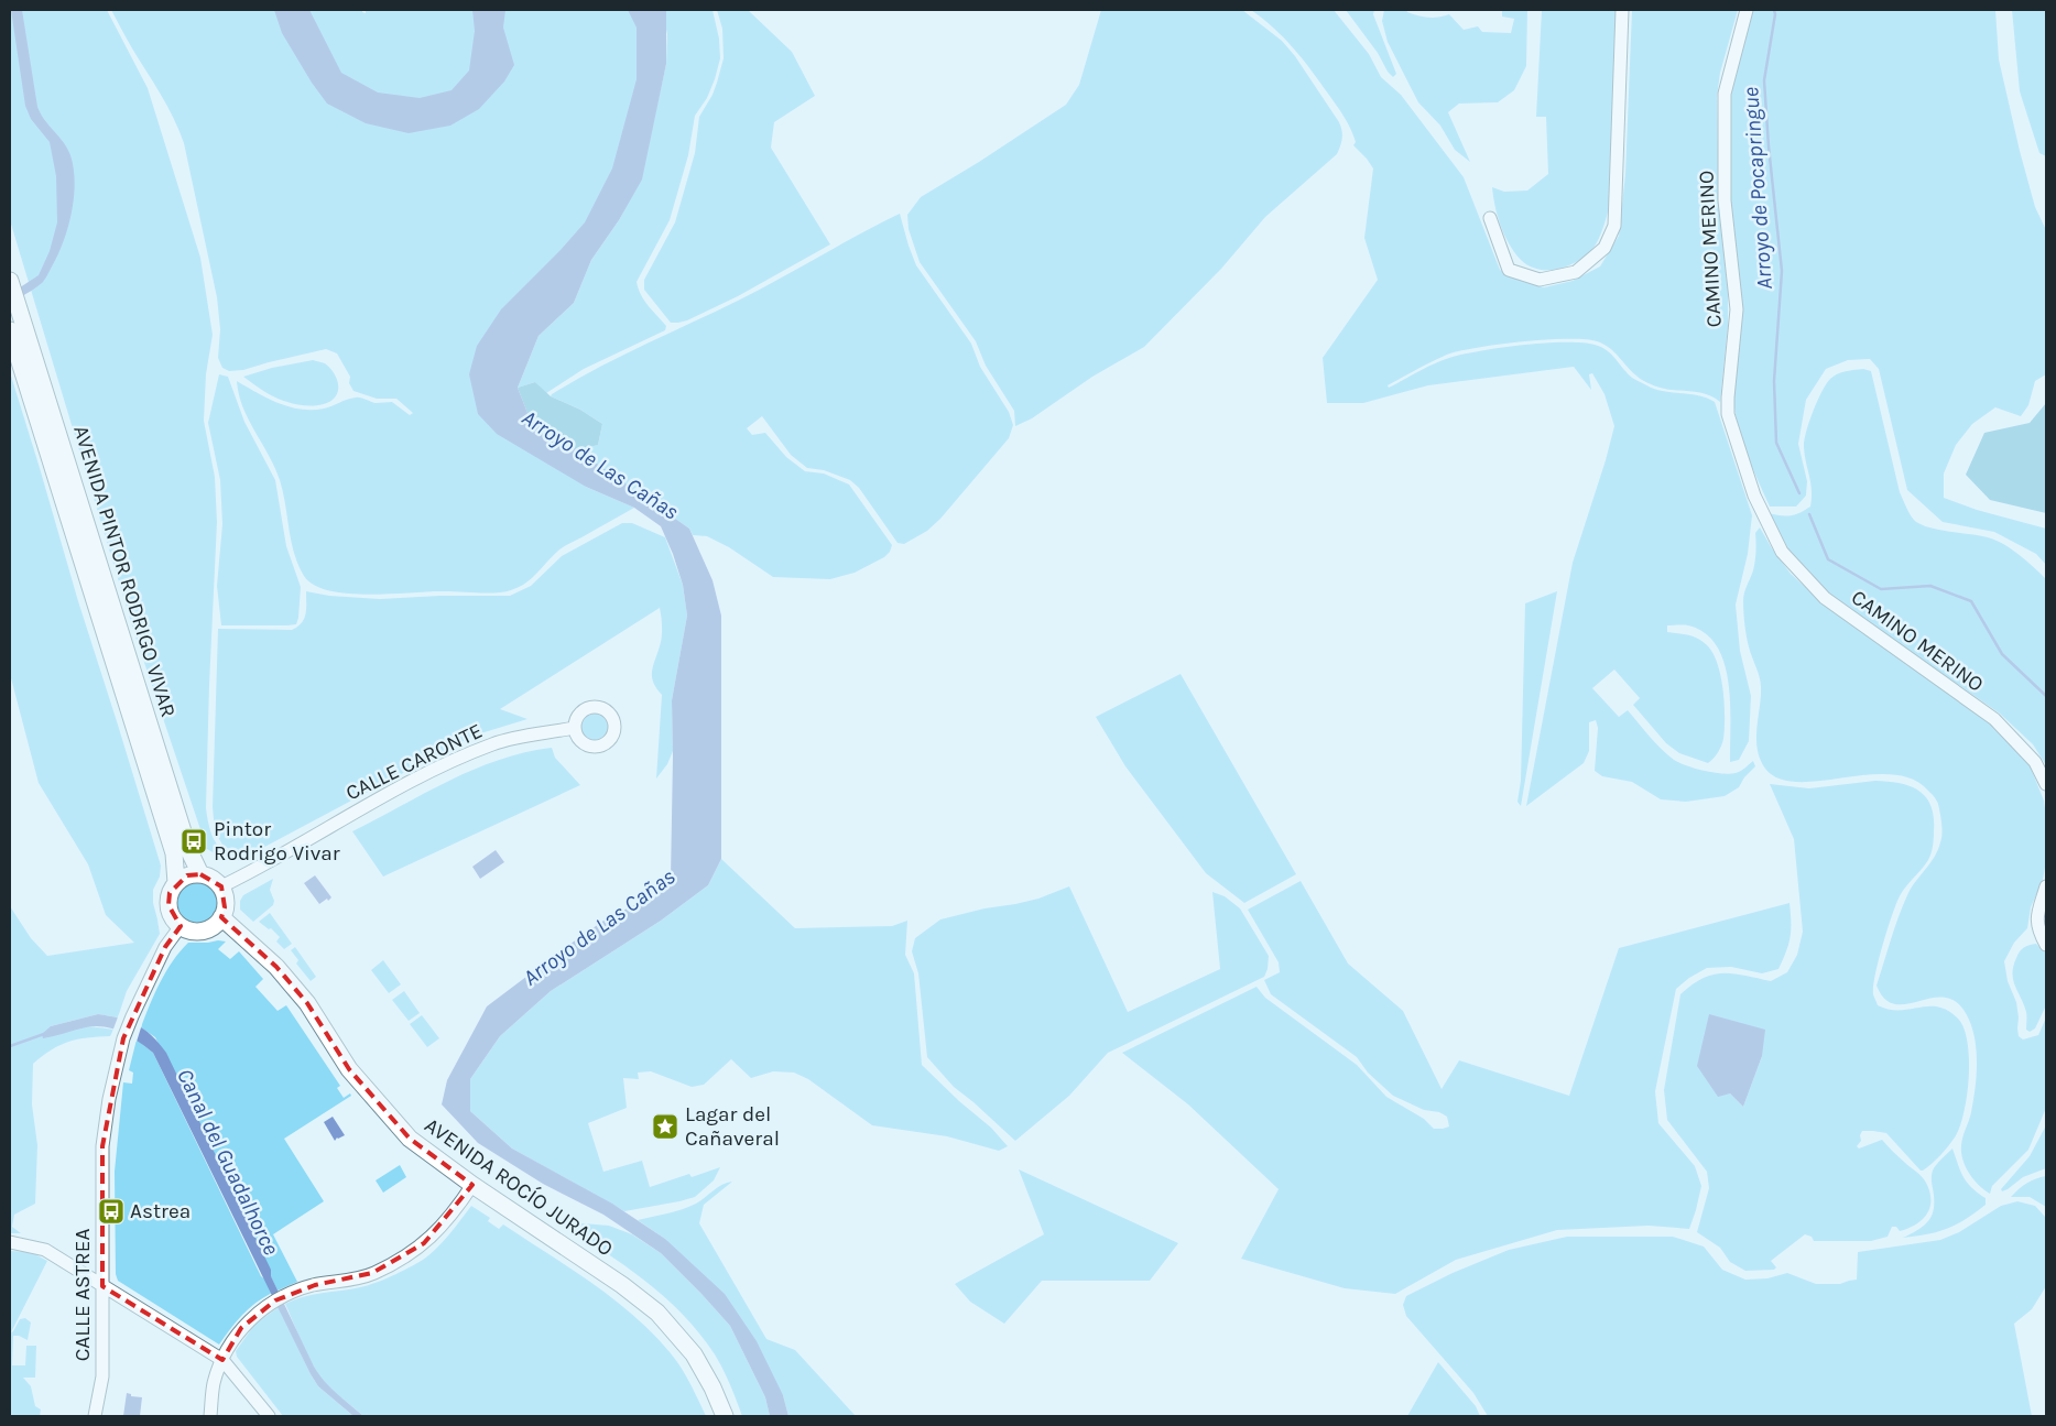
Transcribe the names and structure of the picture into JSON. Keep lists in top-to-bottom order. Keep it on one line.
{"streets":{"main road":["AVENIDA PINTOR RODRIGO VIVAR","AVENIDA ROCÍO JURADO"],"street":["CAMINO MERINO","CALLE CARONTE","CALLE ASTREA"]},"crossings":[["AVENIDA PINTOR RODRIGO VIVAR","CALLE CARONTE"],["AVENIDA PINTOR RODRIGO VIVAR","AVENIDA ROCÍO JURADO"],["AVENIDA PINTOR RODRIGO VIVAR","CALLE ASTREA"],["CALLE CARONTE","AVENIDA ROCÍO JURADO"],["CALLE CARONTE","CALLE ASTREA"],["AVENIDA ROCÍO JURADO","CALLE ASTREA"]],"water":["Arroyo de Pocapringue","Arroyo de Las Cañas","Canal del Guadalhorce"],"places":{"bus stop":["Pintor Rodrigo Vivar","Astrea"],"place":["Lagar del Cañaveral"]}}
